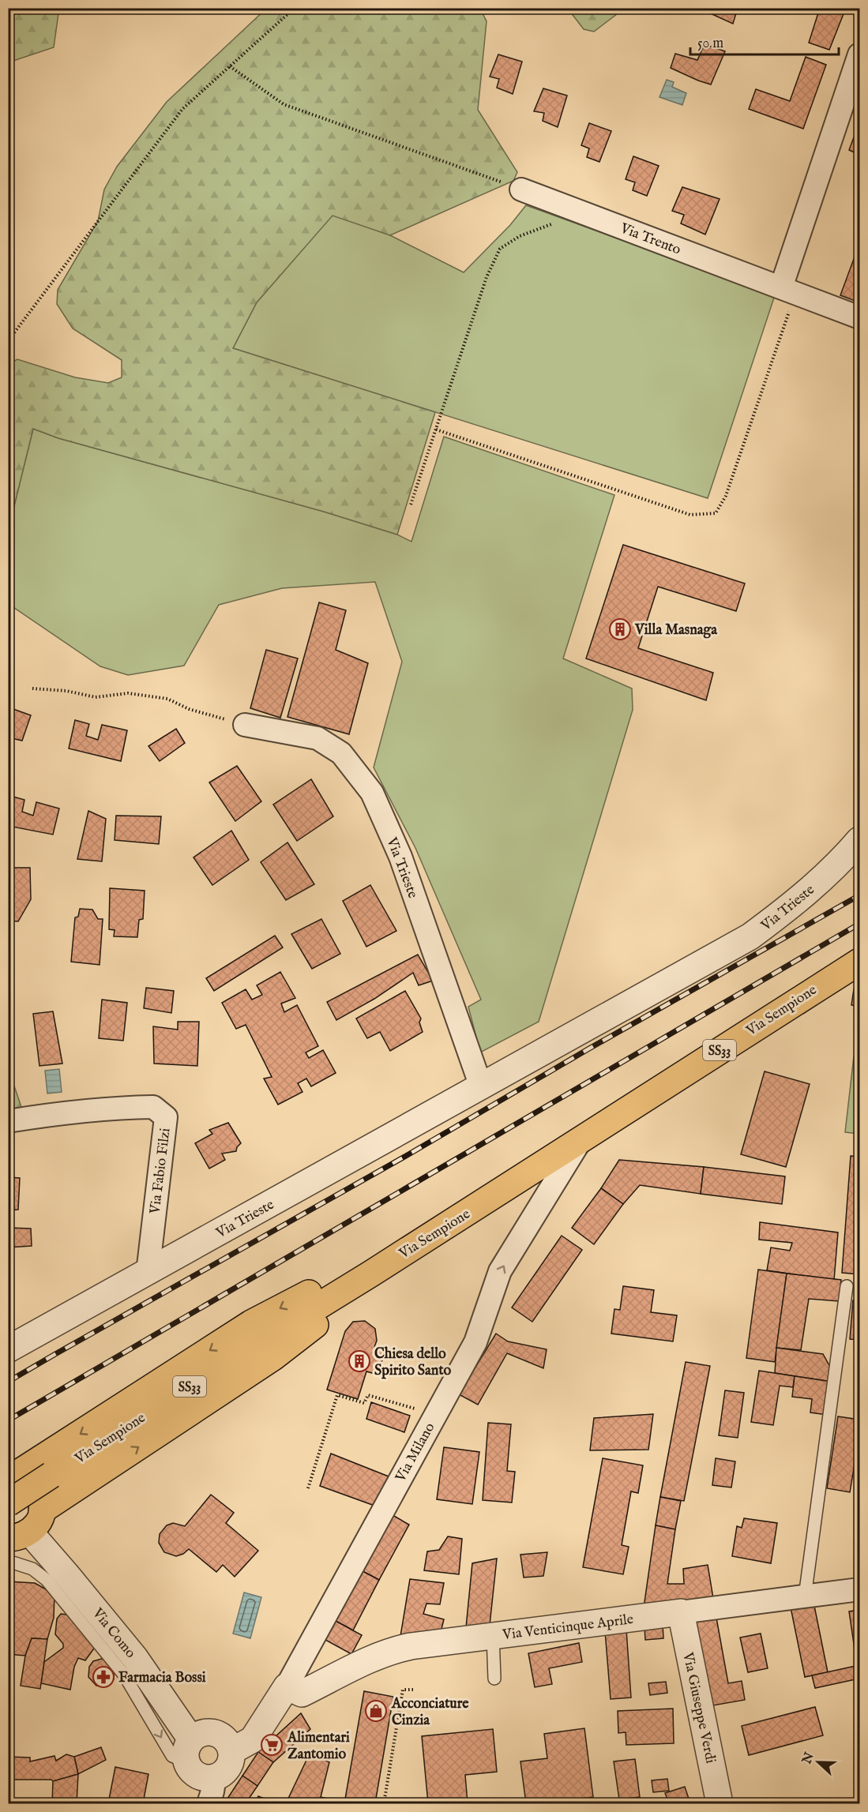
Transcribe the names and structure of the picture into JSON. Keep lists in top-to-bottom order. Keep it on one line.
{"streets":{"main road":["Via Sempione","SS33"],"street":["Via Trento","Via Trieste","Via Fabio Filzi","Via Milano","Via Venticinque Aprile","Via Como","Via Giuseppe Verdi"]},"crossings":[["Via Trieste","Via Fabio Filzi"],["Via Sempione","Via Milano"],["Via Milano","Via Venticinque Aprile"],["Via Milano","Via Como"],["Via Venticinque Aprile","Via Giuseppe Verdi"]],"one_way":["Via Milano"],"places":{"building":["Villa Masnaga","Chiesa dello Spirito Santo"],"pharmacy":["Farmacia Bossi"],"shop":["Acconciature Cinzia"],"supermarket":["Alimentari Zantomio"]},"scale_bar":"50 m","north":"left"}
